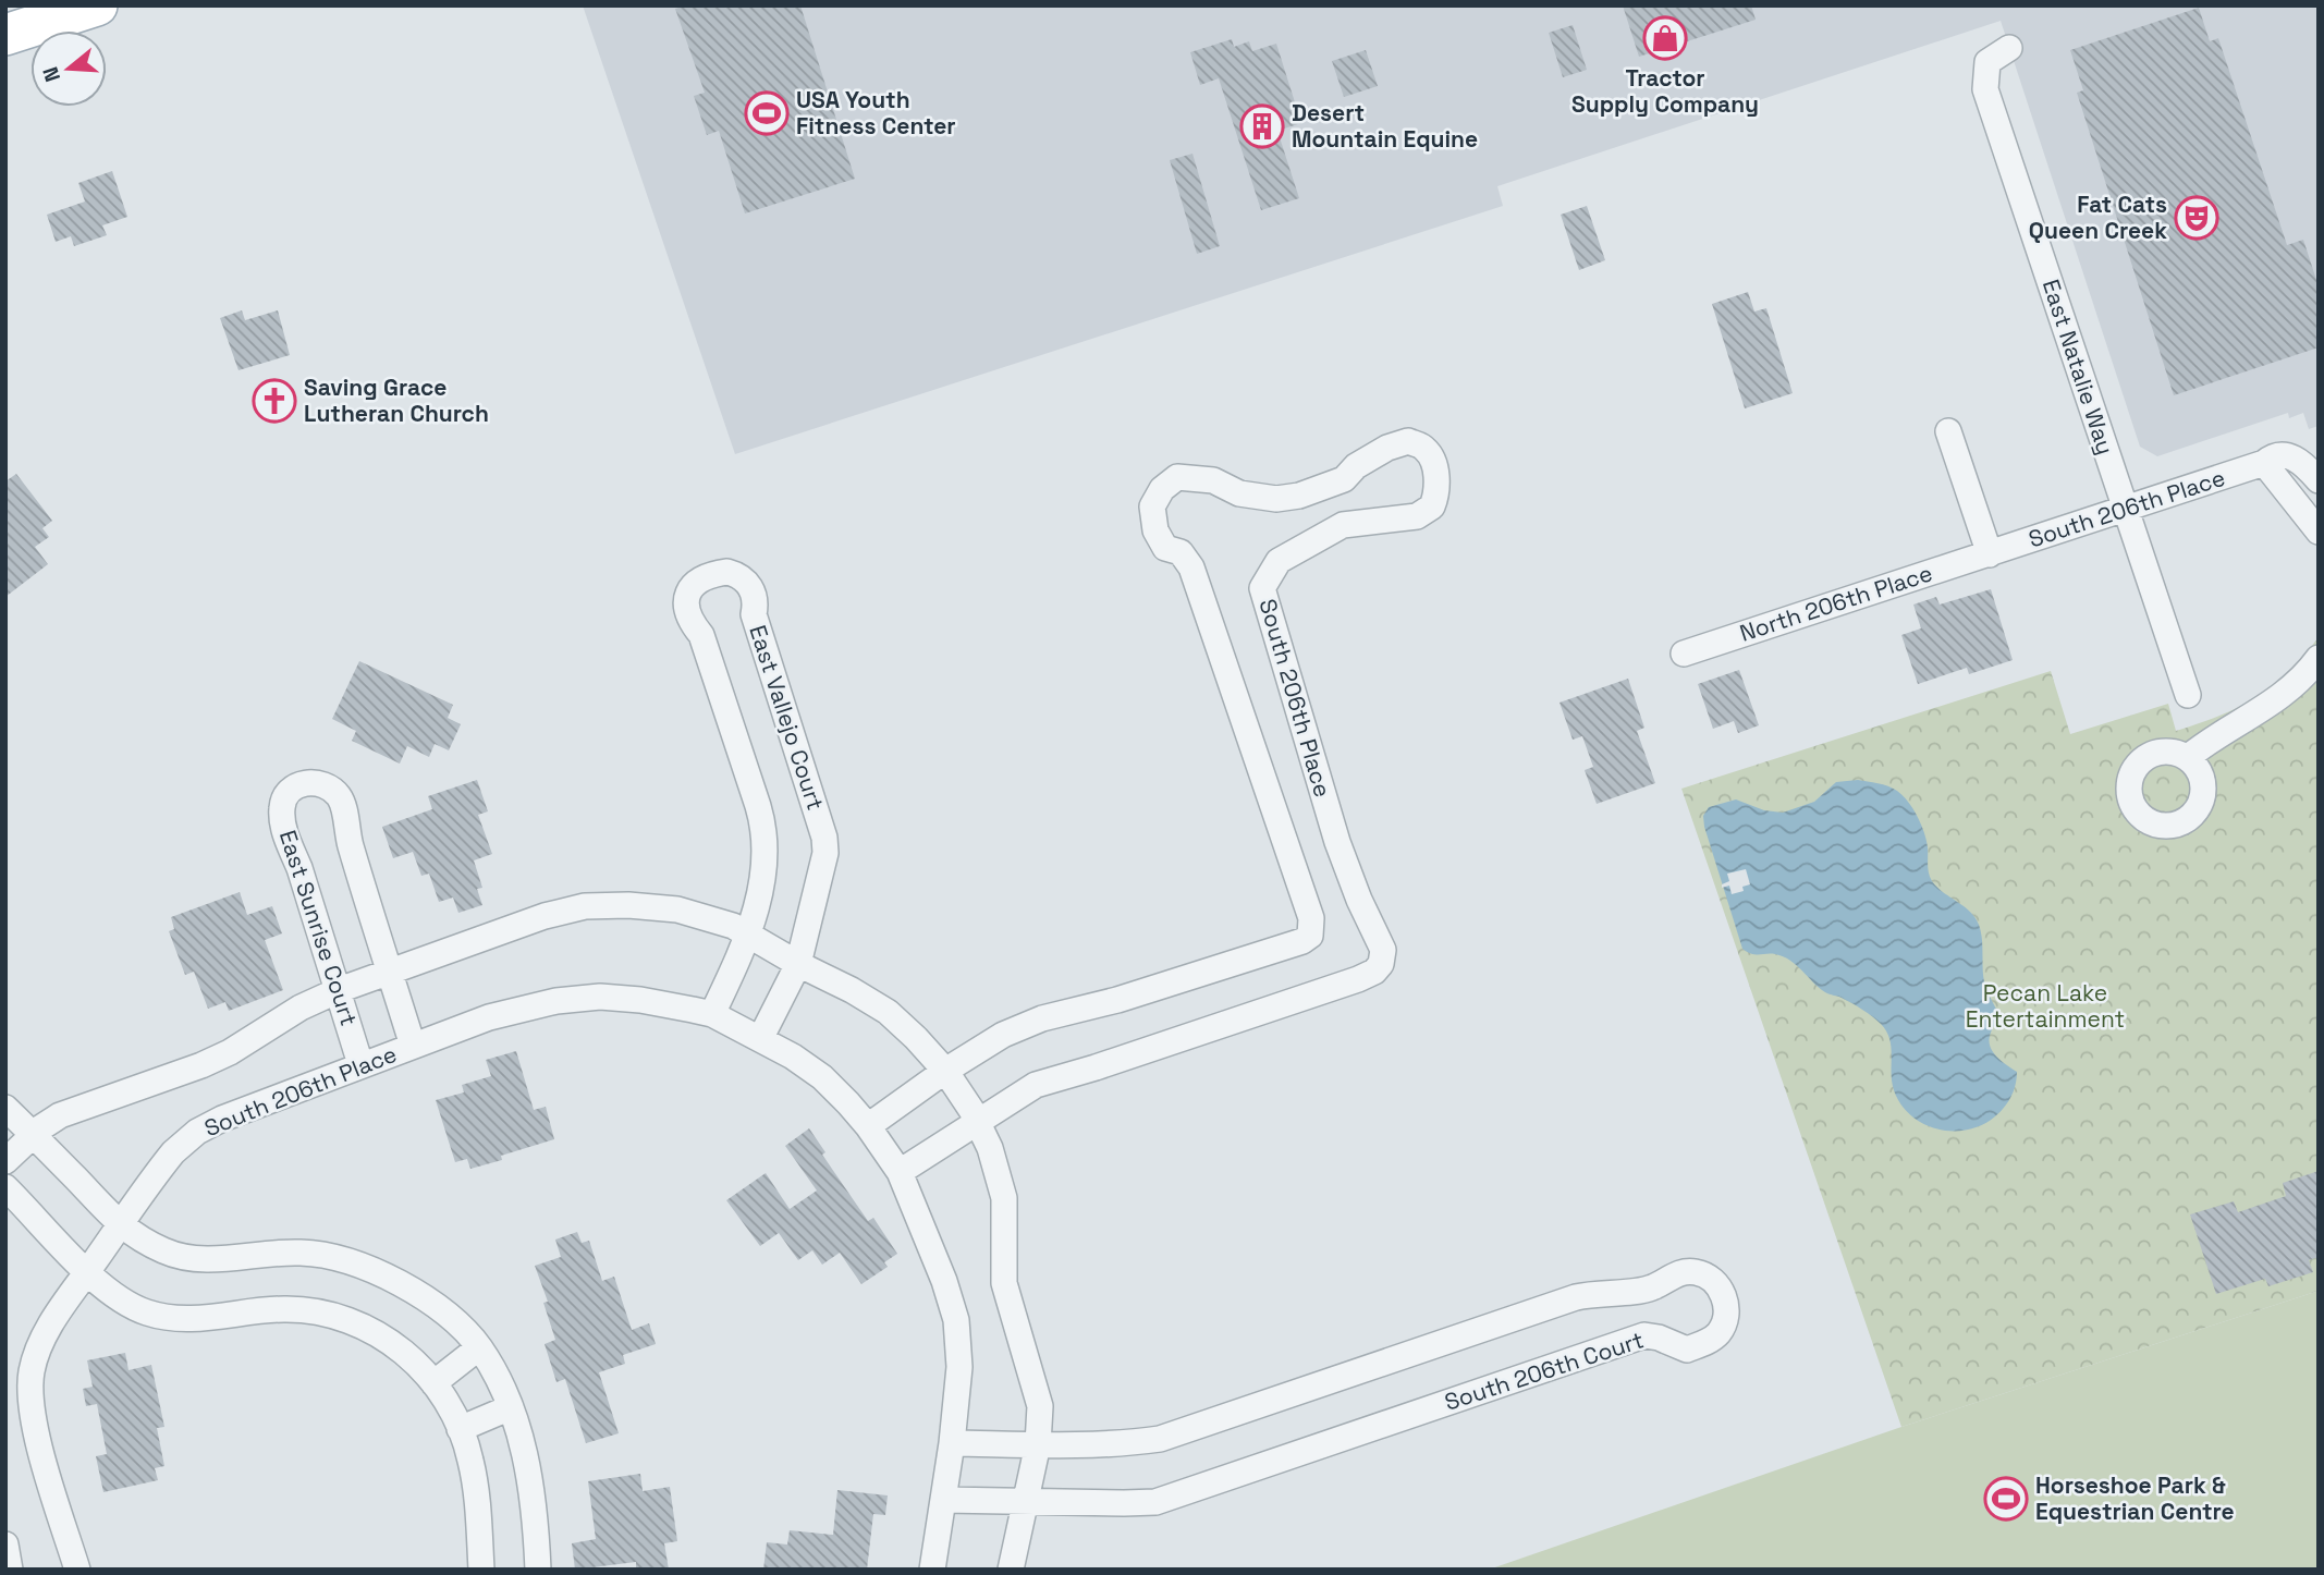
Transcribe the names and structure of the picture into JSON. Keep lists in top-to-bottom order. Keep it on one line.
{"streets":{"street":["East Natalie Way","South 206th Place","North 206th Place","East Vallejo Court","East Sunrise Court","South 206th Court"]},"crossings":[["East Natalie Way","South 206th Place"],["South 206th Place","North 206th Place"],["South 206th Place","East Vallejo Court"],["South 206th Place","East Sunrise Court"],["South 206th Place","South 206th Court"]],"parks":["Pecan Lake Entertainment"],"places":{"shop":["Tractor Supply Company"],"sports":["USA Youth Fitness Center","Horseshoe Park & Equestrian Centre"],"building":["Desert Mountain Equine"],"theatre":["Fat Cats Queen Creek"],"church":["Saving Grace Lutheran Church"]},"north":"left"}
